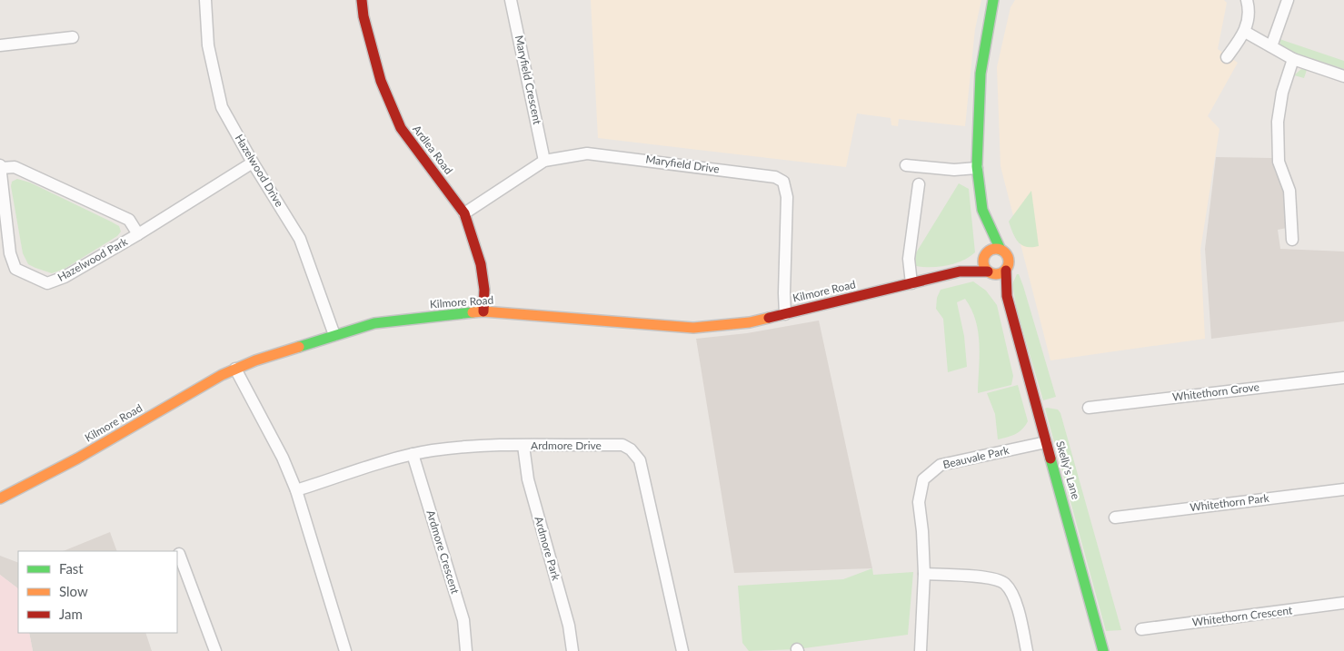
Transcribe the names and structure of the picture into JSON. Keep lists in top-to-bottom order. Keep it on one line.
{"streets":{"street":["Maryfield Crescent","Ardlea Road","Maryfield Drive","Hazelwood Drive","Hazelwood Park","Kilmore Road","Whitethorn Grove","Ardmore Drive","Beauvale Park","Skelly's Lane","Whitethorn Park","Ardmore Park","Ardmore Crescent","Whitethorn Crescent"]},"crossings":[["Maryfield Crescent","Maryfield Drive"],["Ardlea Road","Maryfield Drive"],["Ardlea Road","Kilmore Road"],["Maryfield Drive","Kilmore Road"],["Hazelwood Drive","Hazelwood Park"],["Hazelwood Drive","Kilmore Road"],["Kilmore Road","Skelly's Lane"],["Ardmore Drive","Ardmore Park"],["Ardmore Drive","Ardmore Crescent"],["Beauvale Park","Skelly's Lane"]],"legend":["Fast","Slow","Jam"]}
